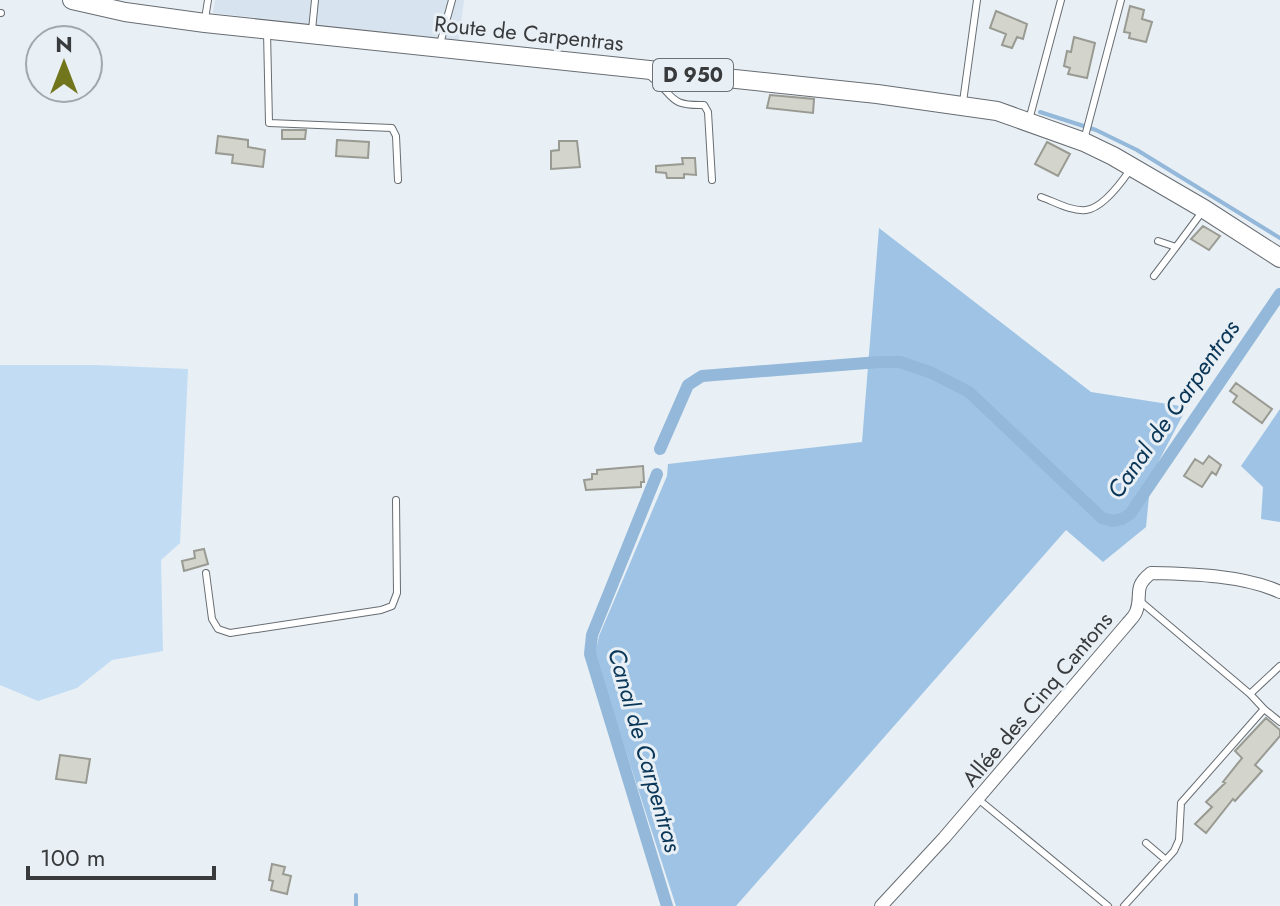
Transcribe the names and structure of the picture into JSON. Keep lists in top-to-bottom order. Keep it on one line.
{"streets":{"main road":["Route de Carpentras","D 950"],"street":["Allée des Cinq Cantons"]},"water":["Canal de Carpentras"],"scale_bar":"100 m","north":"top"}
